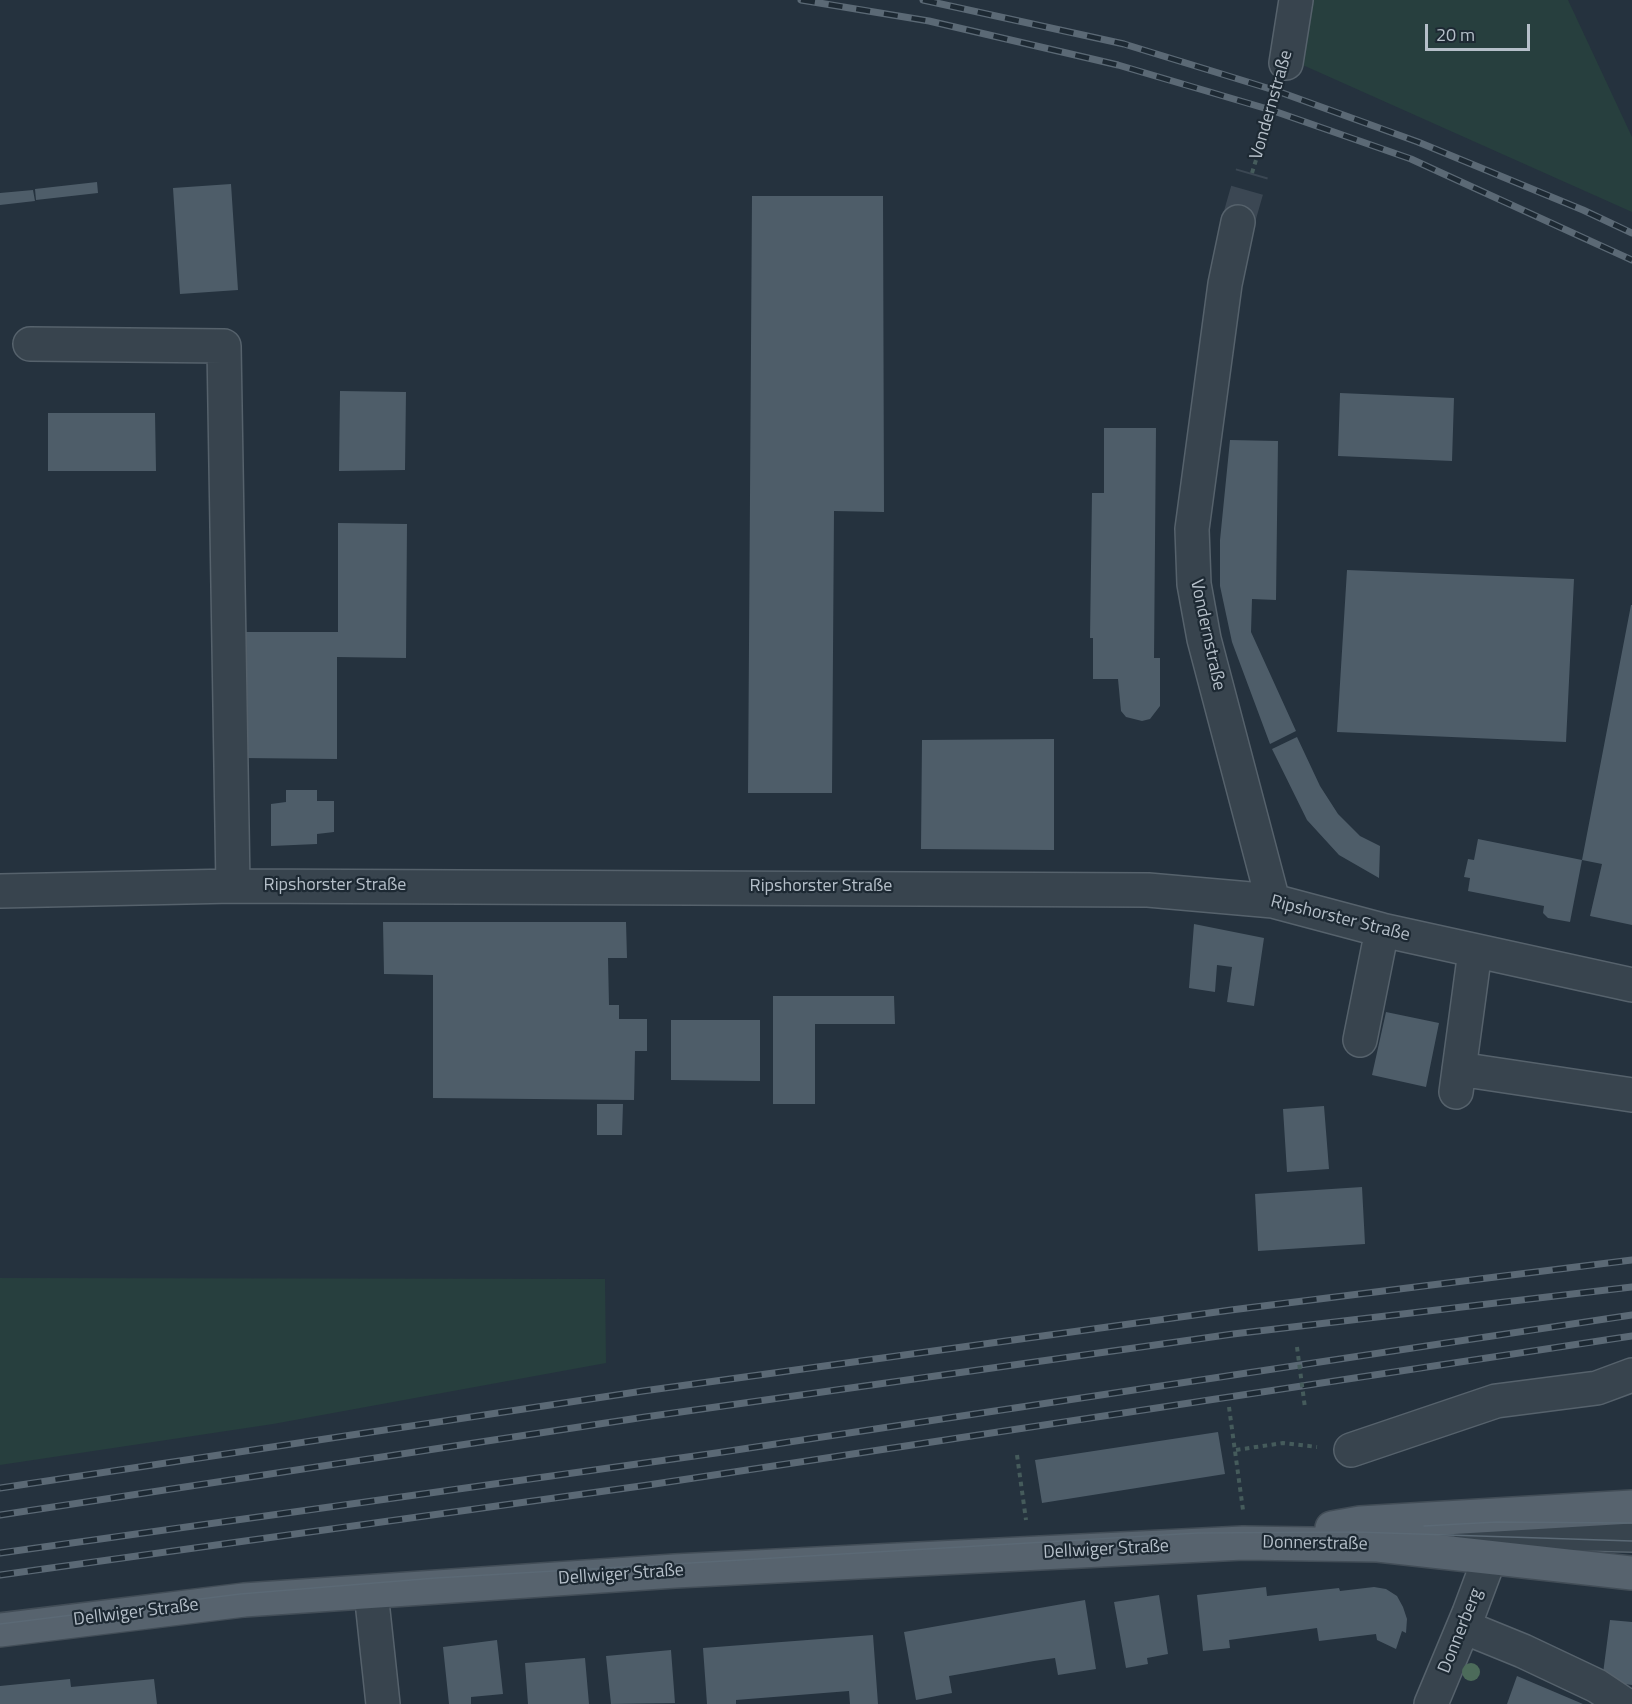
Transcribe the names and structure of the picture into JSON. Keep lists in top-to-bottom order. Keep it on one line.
{"streets":{"main road":["Donnerstraße","Dellwiger Straße"],"street":["Vondernstraße","Ripshorster Straße","Donnerberg"]},"crossings":[["Vondernstraße","Ripshorster Straße"],["Donnerstraße","Dellwiger Straße"],["Donnerstraße","Donnerberg"]],"scale_bar":"20 m"}
